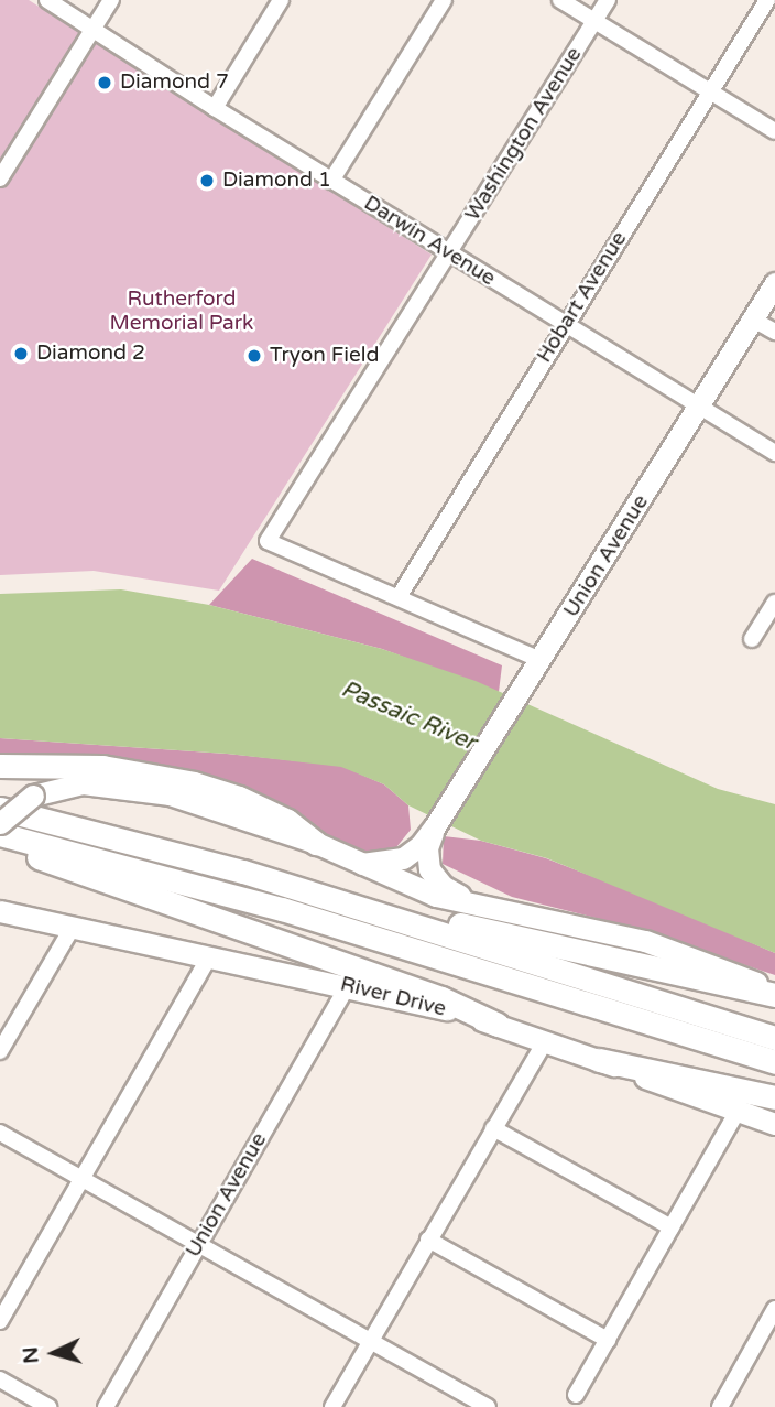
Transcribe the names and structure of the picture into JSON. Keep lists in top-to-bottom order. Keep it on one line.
{"streets":{"main road":["Union Avenue","River Drive"],"street":["Washington Avenue","Darwin Avenue","Hobart Avenue"]},"crossings":[["Washington Avenue","Darwin Avenue"],["Washington Avenue","Hobart Avenue"],["Darwin Avenue","Hobart Avenue"],["Darwin Avenue","Union Avenue"],["Union Avenue","River Drive"]],"water":["Passaic River"],"parks":["Rutherford Memorial Park"],"places":["Diamond 7","Diamond 1","Diamond 2","Tryon Field"],"north":"left"}
